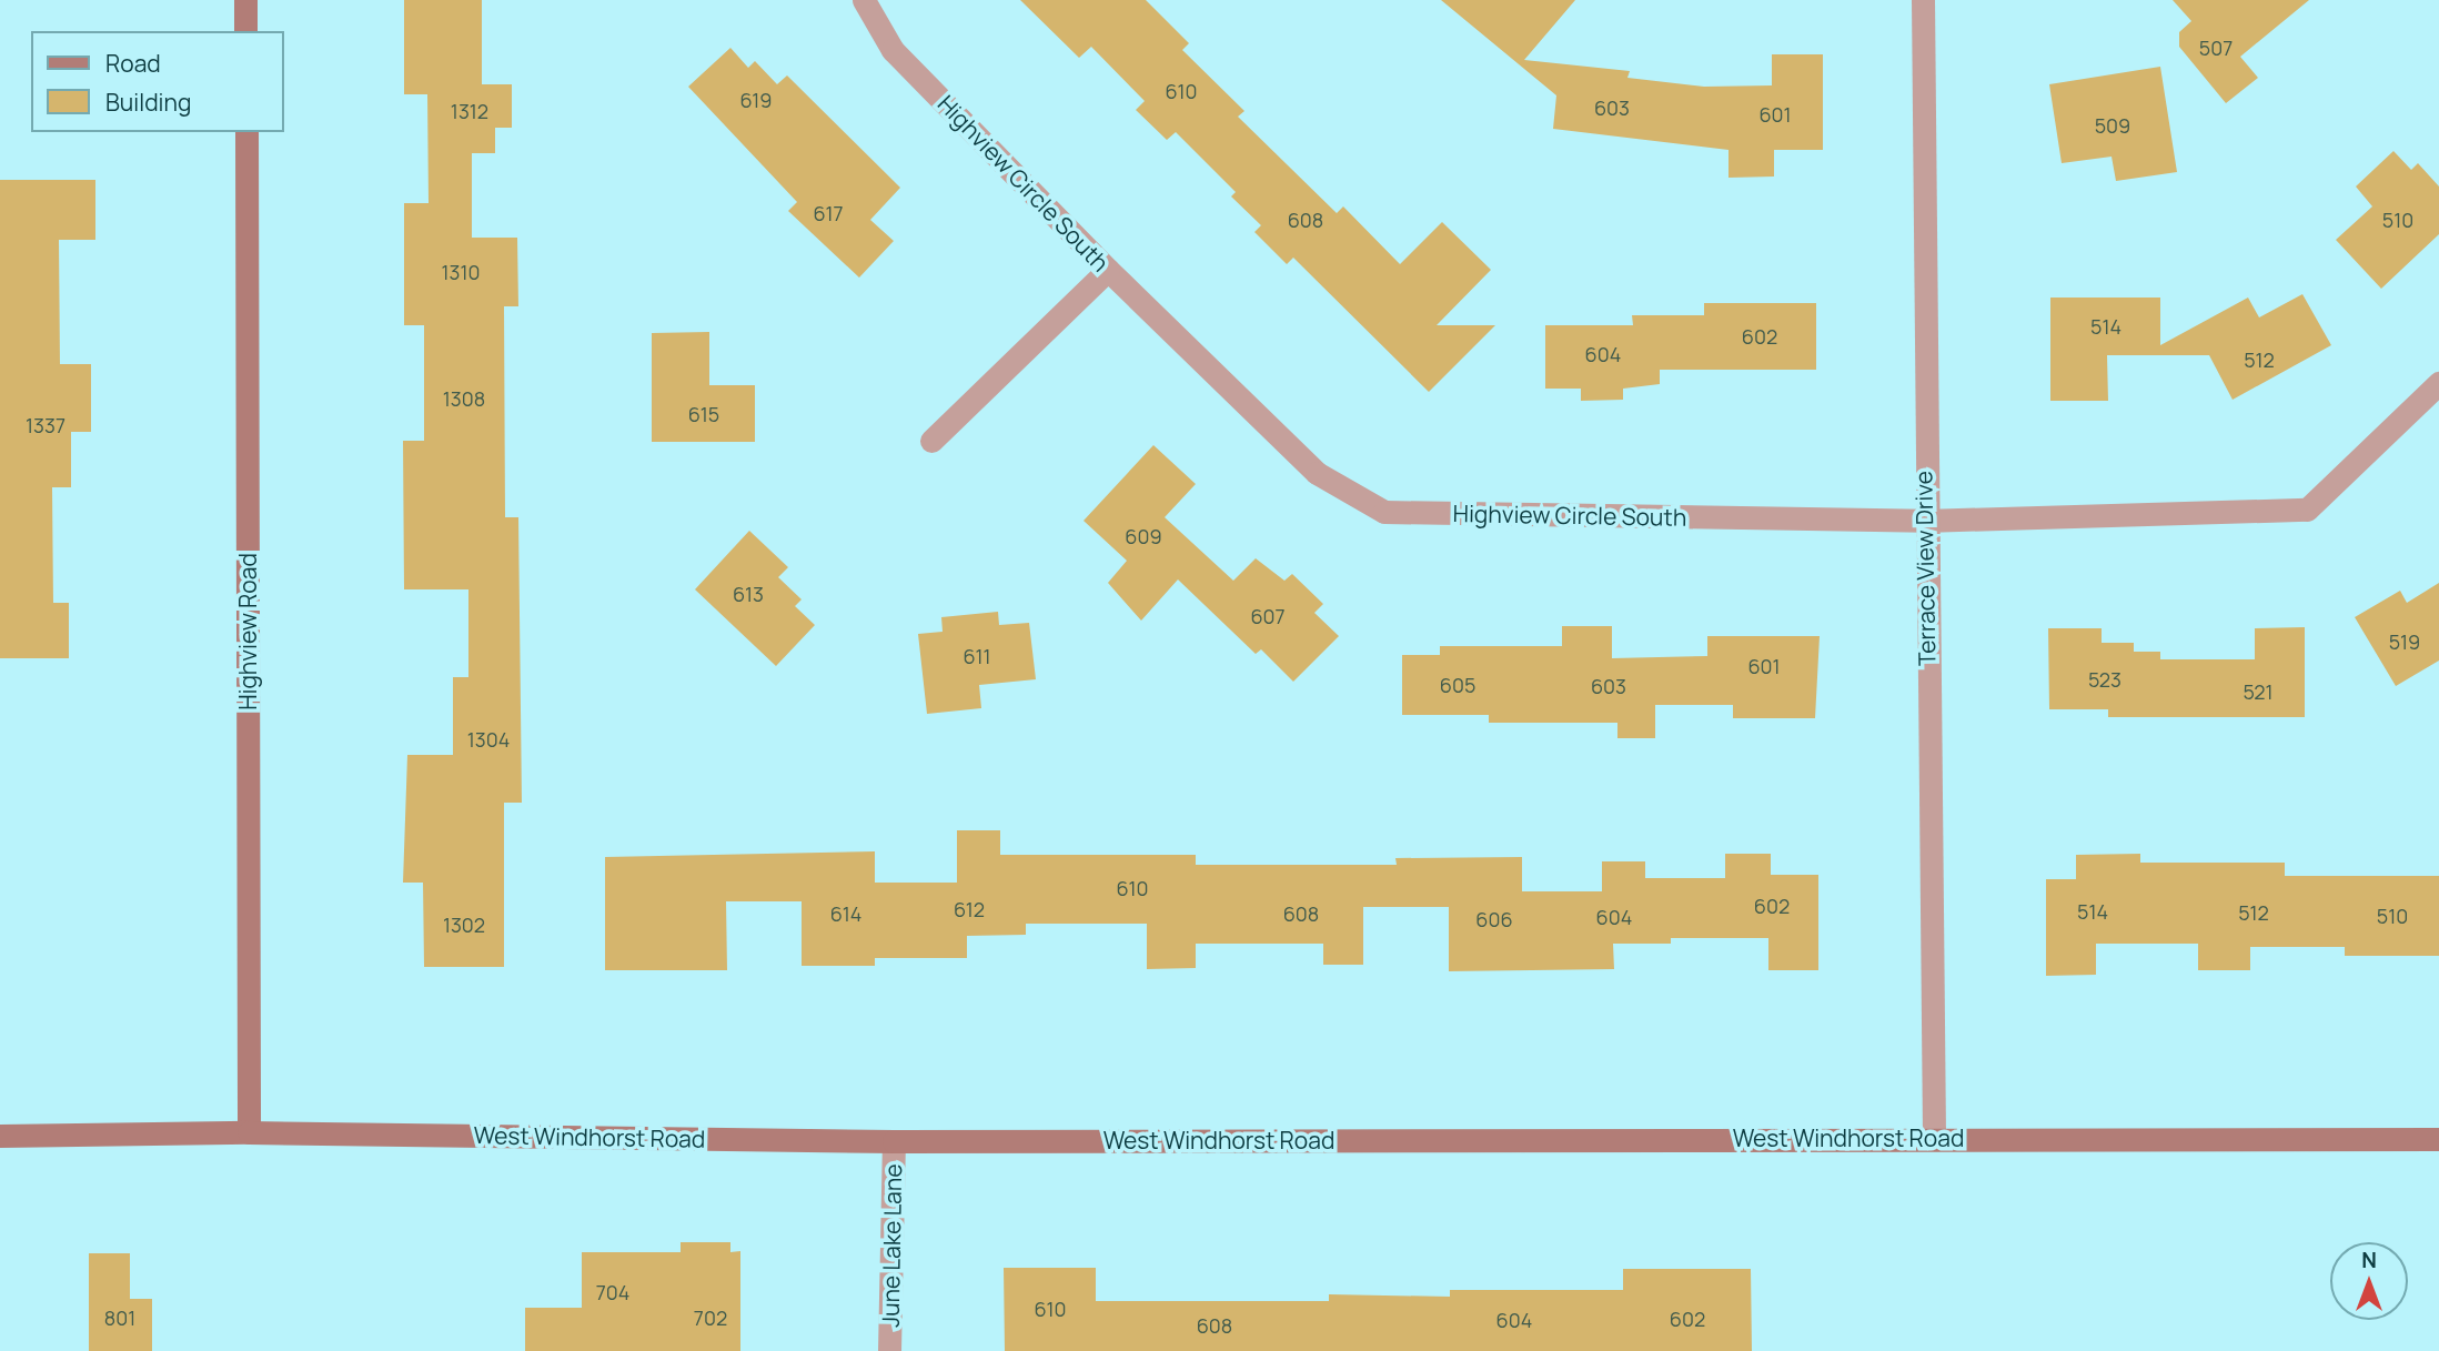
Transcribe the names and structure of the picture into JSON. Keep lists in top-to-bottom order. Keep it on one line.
{"streets":{"street":["Highview Circle South","Terrace View Drive","Highview Road","West Windhorst Road","June Lake Lane"]},"crossings":[["Highview Circle South","Terrace View Drive"],["Terrace View Drive","West Windhorst Road"],["Highview Road","West Windhorst Road"],["West Windhorst Road","June Lake Lane"]],"house_numbers":["507","610","619","603","1312","601","509","617","608","510","1310","514","602","604","512","1308","615","1337","609","613","607","519","611","601","523","605","603","521","1304","610","602","612","514","512","614","608","510","604","606","1302","704","610","801","702","602","604","608"],"legend":["Road","Building"],"north":"top"}
